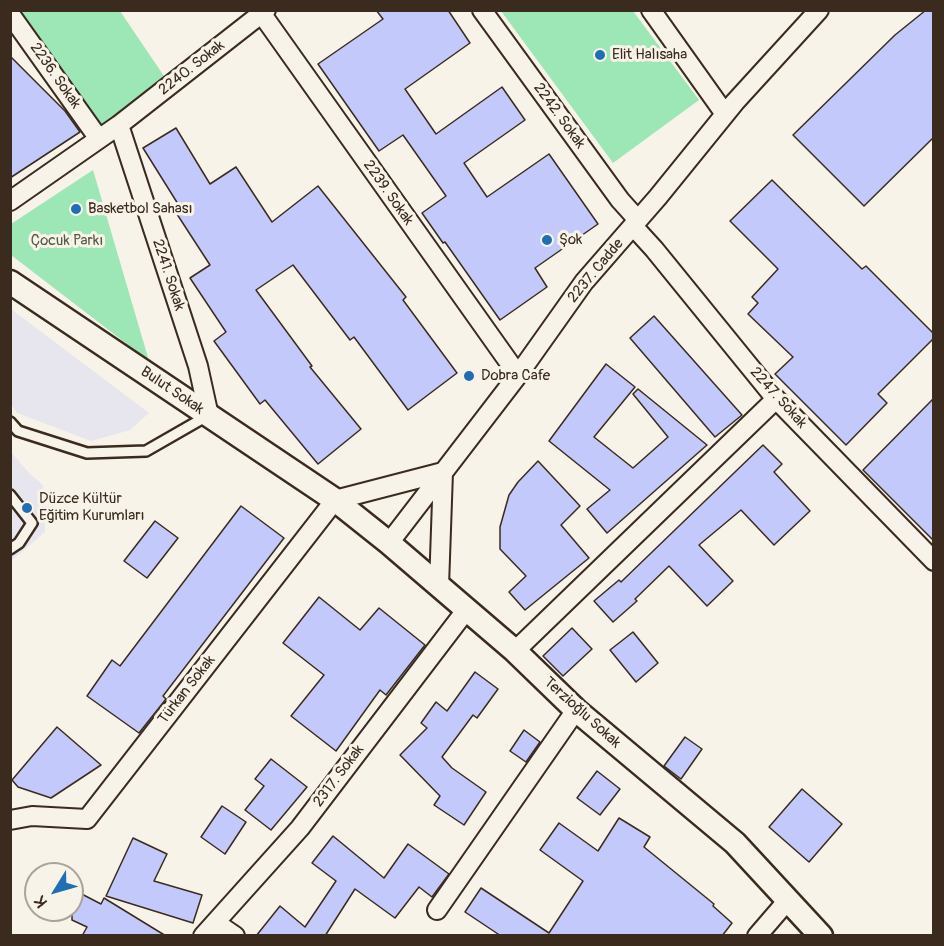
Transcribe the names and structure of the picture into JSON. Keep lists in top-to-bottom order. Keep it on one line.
{"streets":{"street":["2240. Sokak","2236. Sokak","2242. Sokak","2239. Sokak","2237. Cadde","2241. Sokak","Bulut Sokak","2247. Sokak","Türkan Sokak","Terzioğlu Sokak","2317. Sokak"]},"crossings":[["2240. Sokak","2239. Sokak"],["2240. Sokak","2241. Sokak"],["2242. Sokak","2237. Cadde"],["2242. Sokak","2247. Sokak"],["2239. Sokak","2237. Cadde"],["2237. Cadde","2247. Sokak"],["2237. Cadde","Terzioğlu Sokak"],["2241. Sokak","Bulut Sokak"],["Bulut Sokak","Türkan Sokak"],["Bulut Sokak","Terzioğlu Sokak"],["Türkan Sokak","Terzioğlu Sokak"],["Terzioğlu Sokak","2317. Sokak"]],"parks":["Çocuk Parkı"],"places":["Elit Halısaha","Basketbol Sahası","Şok","Dobra Cafe","Düzce Kültür Eğitim Kurumları"],"north":"bottom left"}
